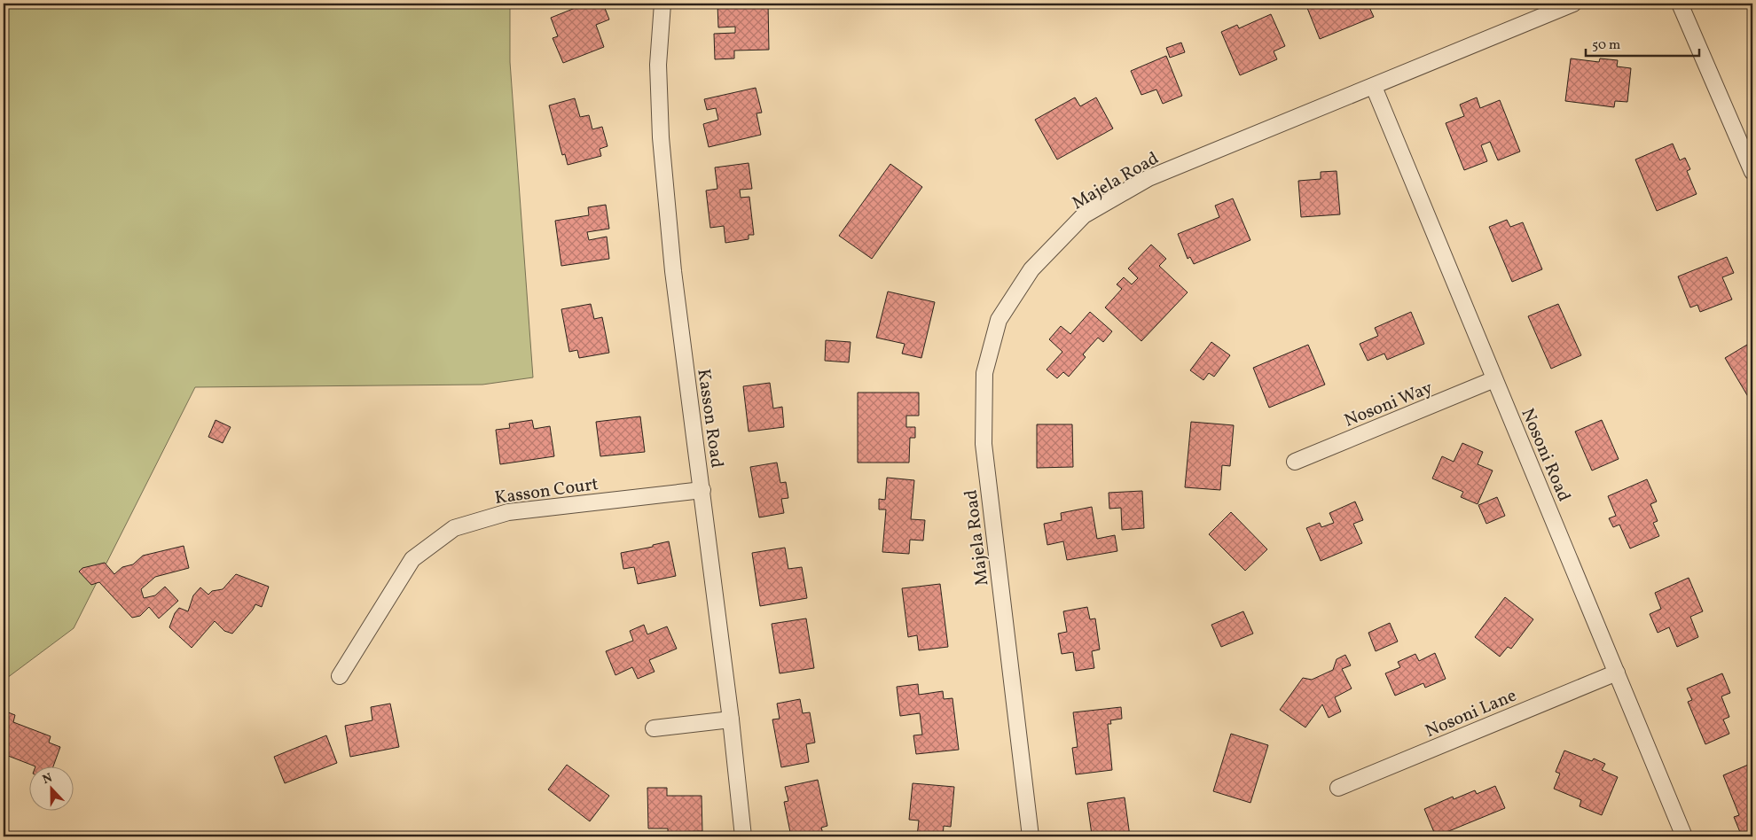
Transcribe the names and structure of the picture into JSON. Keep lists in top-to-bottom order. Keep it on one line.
{"streets":{"street":["Majela Road","Nosoni Way","Kasson Road","Nosoni Road","Kasson Court","Nosoni Lane"]},"crossings":[["Majela Road","Nosoni Road"],["Nosoni Way","Nosoni Road"],["Kasson Road","Kasson Court"],["Nosoni Road","Nosoni Lane"]],"scale_bar":"50 m","north":"top"}
